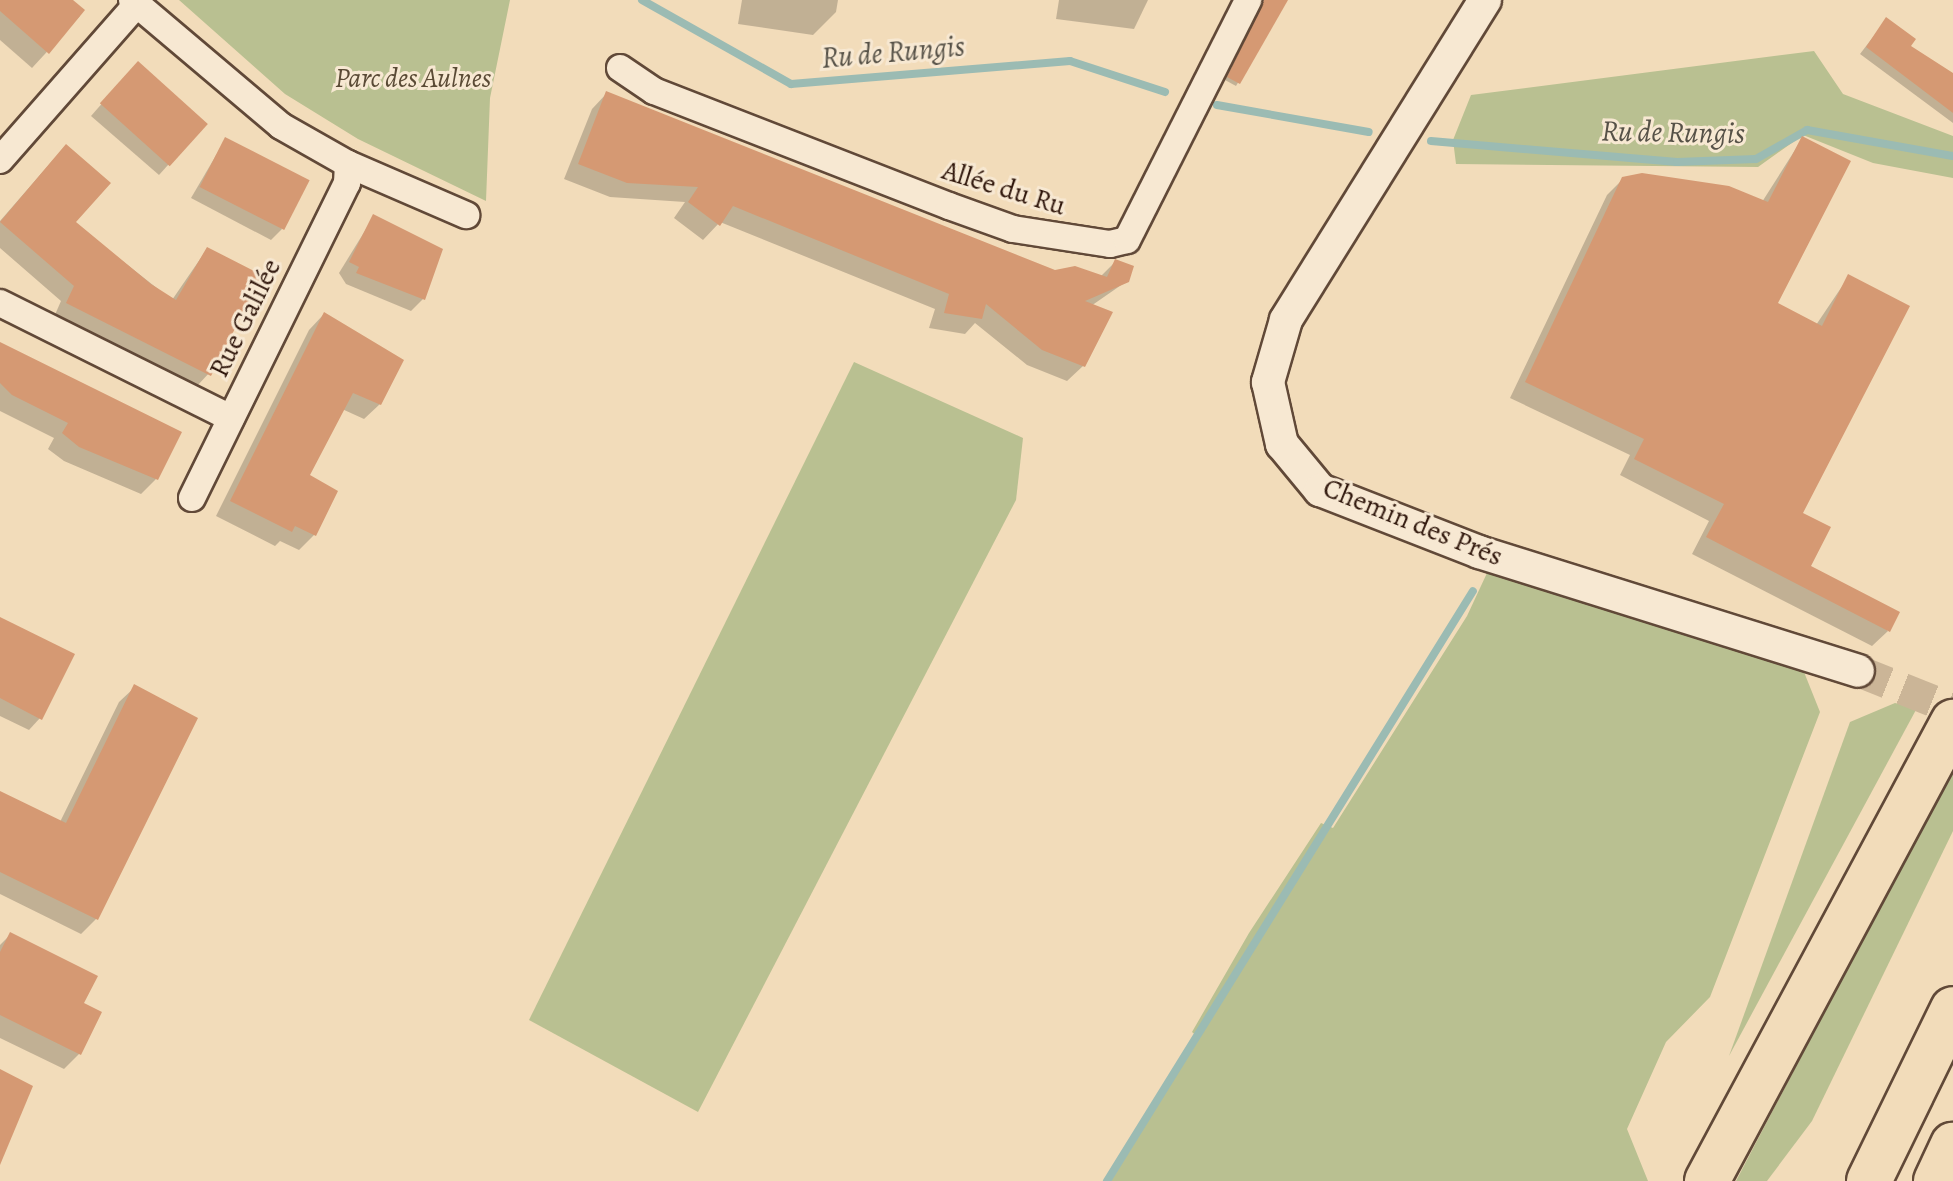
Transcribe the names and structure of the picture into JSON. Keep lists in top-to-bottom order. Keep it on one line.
{"streets":{"street":["Allée du Ru","Rue Galilée","Chemin des Prés"]},"water":["Ru de Rungis"],"parks":["Parc des Aulnes"]}
